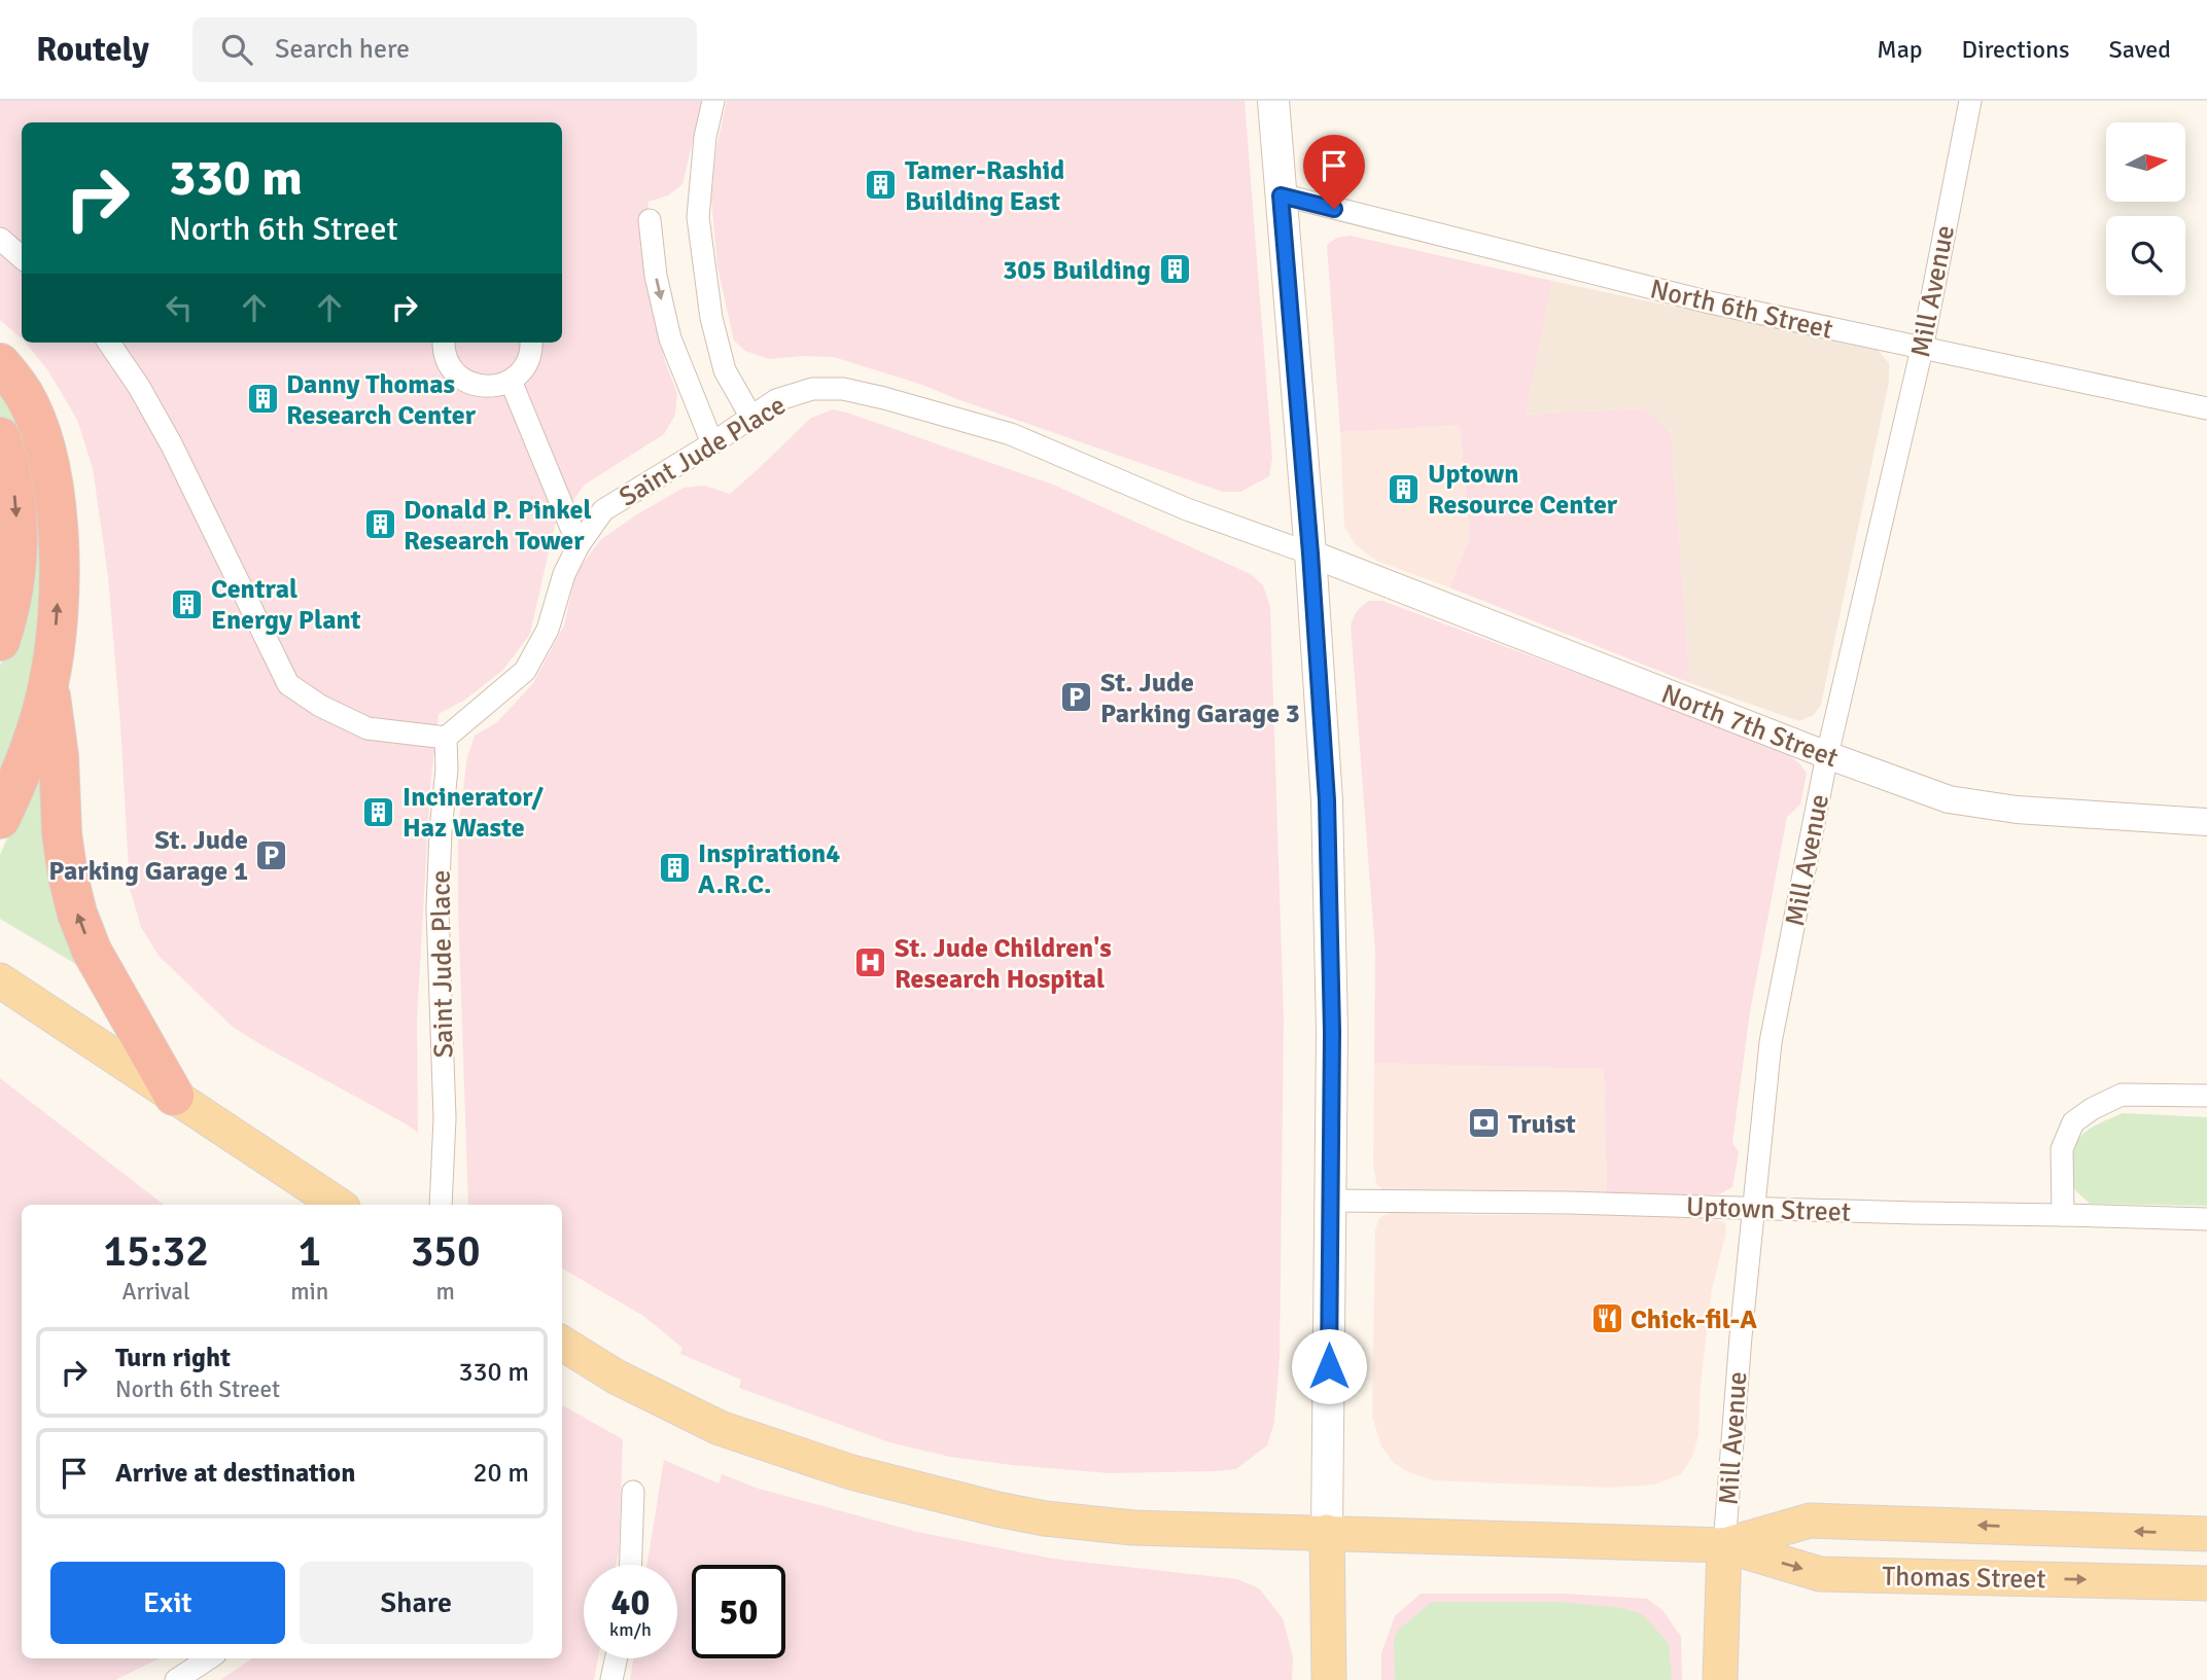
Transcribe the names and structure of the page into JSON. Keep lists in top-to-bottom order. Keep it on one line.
{"streets":{"main road":["Thomas Street"],"street":["Mill Avenue","North 6th Street","Saint Jude Place","North 7th Street","Uptown Street"]},"crossings":[["Mill Avenue","North 6th Street"],["Mill Avenue","North 7th Street"],["Mill Avenue","Uptown Street"],["Mill Avenue","Thomas Street"],["Saint Jude Place","North 7th Street"]],"places":{"building":["Tamer-Rashid Building East","305 Building","Danny Thomas Research Center","Uptown Resource Center","Donald P. Pinkel Research Tower","Central Energy Plant","Incinerator/ Haz Waste","Inspiration4 A.R.C."],"parking":["St. Jude Parking Garage 3","St. Jude Parking Garage 1"],"hospital":["St. Jude Children's Research Hospital"],"bank":["Truist"],"restaurant":["Chick-fil-A"]},"north":"right","page":{"header":"Routely","search":"Search here","nav":["Map","Directions","Saved"],"turn":["330 m","North 6th Street"],"eta":["15:32","Arrival","1","min","350","m"],"list":[{"name":"Turn right","note":"North 6th Street","value":"330 m"},{"name":"Arrive at destination","value":"20 m"}],"buttons":["Exit","Share"],"speed":"40 km/h","limit":"50"}}
